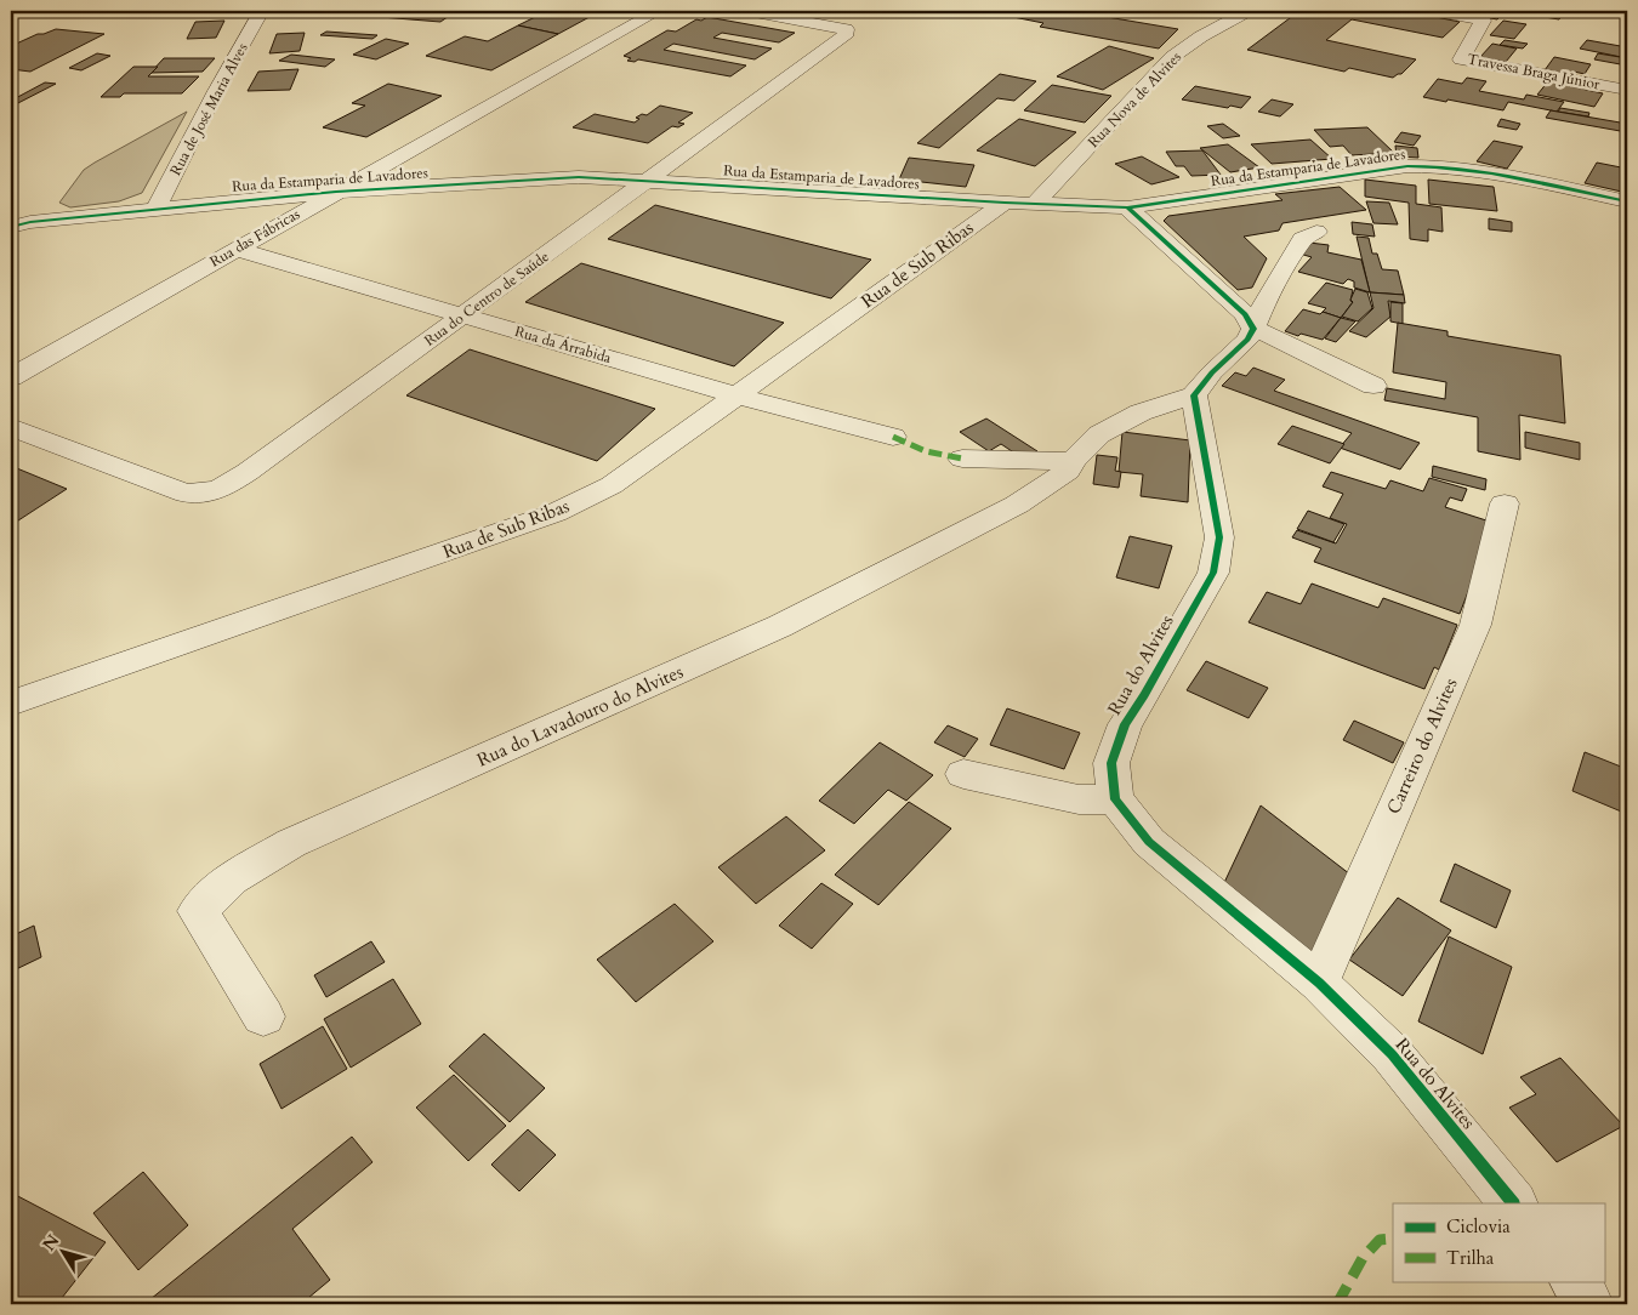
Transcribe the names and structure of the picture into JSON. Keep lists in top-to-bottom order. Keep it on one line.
{"streets":{"street":["Travessa Braga Júnior","Rua Nova de Alvites","Rua de José Maria Alves","Rua da Estamparia de Lavadores","Rua das Fábricas","Rua de Sub Ribas","Rua do Centro de Saúde","Rua da Árrabida","Rua do Alvites","Rua do Lavadouro do Alvites","Carreiro do Alvites"]},"crossings":[["Rua Nova de Alvites","Rua da Estamparia de Lavadores"],["Rua de José Maria Alves","Rua da Estamparia de Lavadores"],["Rua da Estamparia de Lavadores","Rua das Fábricas"],["Rua da Estamparia de Lavadores","Rua de Sub Ribas"],["Rua da Estamparia de Lavadores","Rua do Centro de Saúde"],["Rua das Fábricas","Rua da Árrabida"],["Rua de Sub Ribas","Rua da Árrabida"],["Rua do Centro de Saúde","Rua da Árrabida"],["Rua do Alvites","Rua do Lavadouro do Alvites"],["Rua do Alvites","Carreiro do Alvites"]],"legend":["Ciclovia","Trilha"],"north":"top left"}
